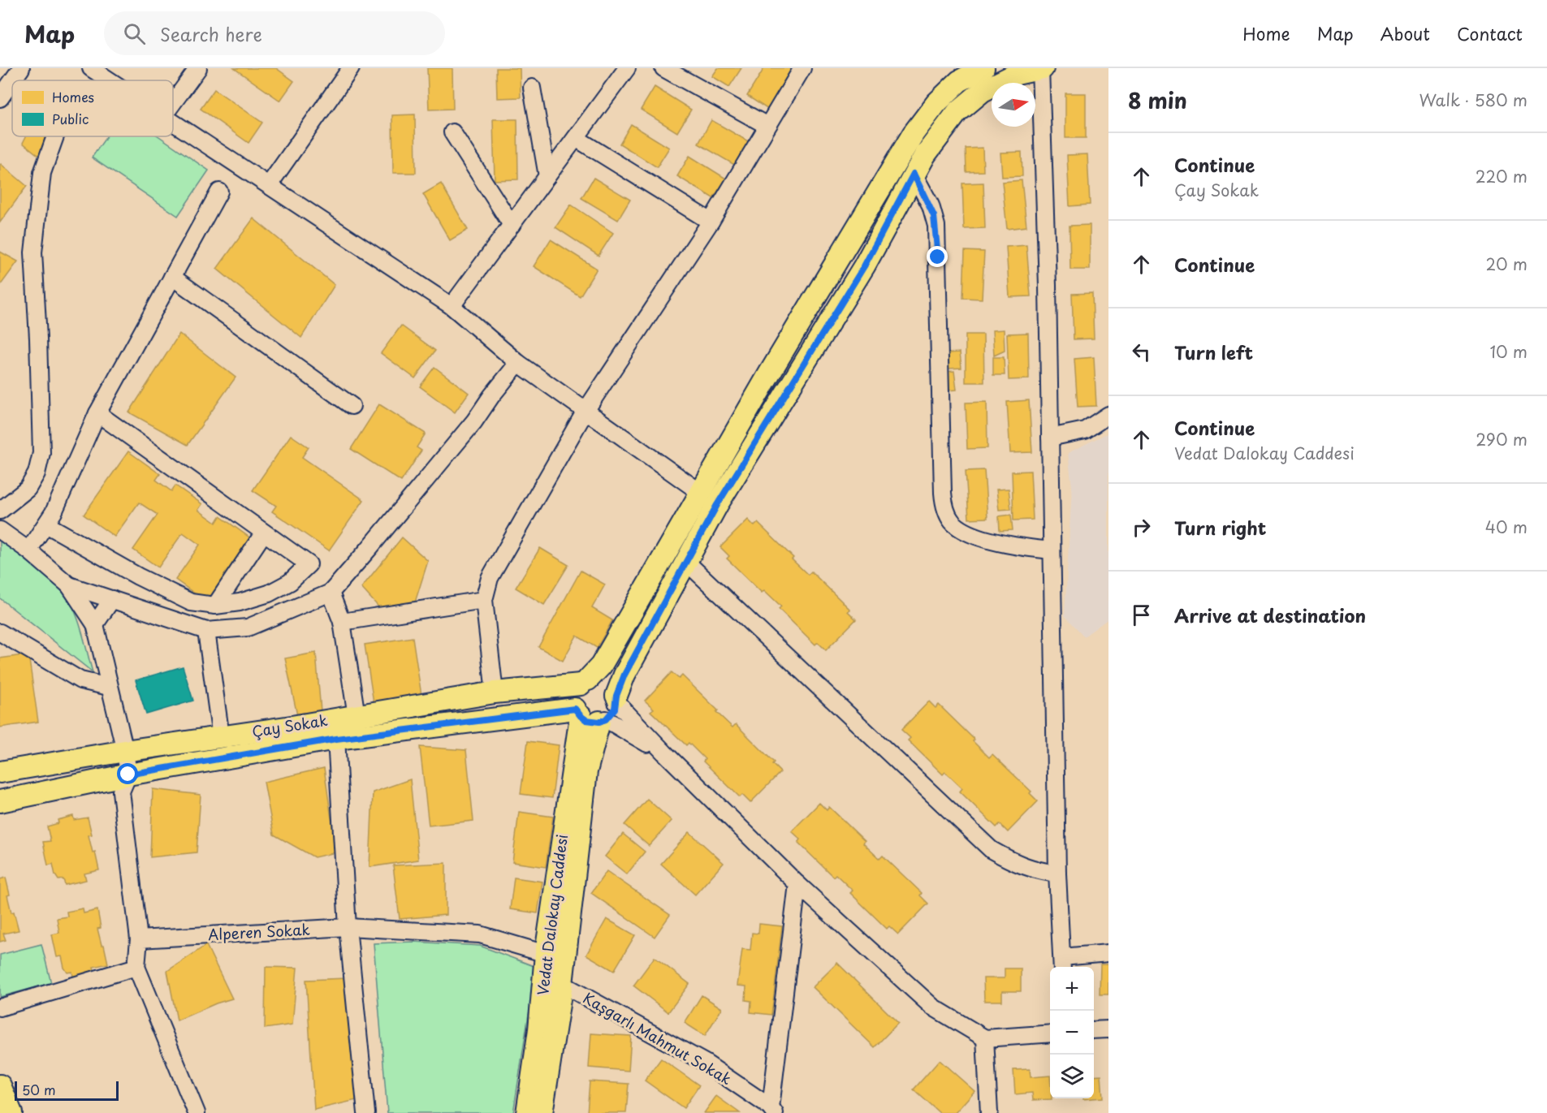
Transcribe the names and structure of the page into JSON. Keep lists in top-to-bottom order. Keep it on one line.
{"streets":{"main road":["Çay Sokak","Vedat Dalokay Caddesi"],"street":["Alperen Sokak","Kaşgarlı Mahmut Sokak"]},"crossings":[["Çay Sokak","Vedat Dalokay Caddesi"],["Vedat Dalokay Caddesi","Alperen Sokak"],["Vedat Dalokay Caddesi","Kaşgarlı Mahmut Sokak"]],"legend":["Homes","Public"],"scale_bar":"50 m","north":"right","page":{"header":"Map","search":"Search here","nav":["Home","Map","About","Contact"],"heading":["8 min","Walk · 580 m"],"list":[["Continue","Çay Sokak","220 m"],["Continue","20 m"],["Turn left","10 m"],["Continue","Vedat Dalokay Caddesi","290 m"],["Turn right","40 m"],"Arrive at destination"],"map_buttons":["+","−"],"scale":"50 m"}}
